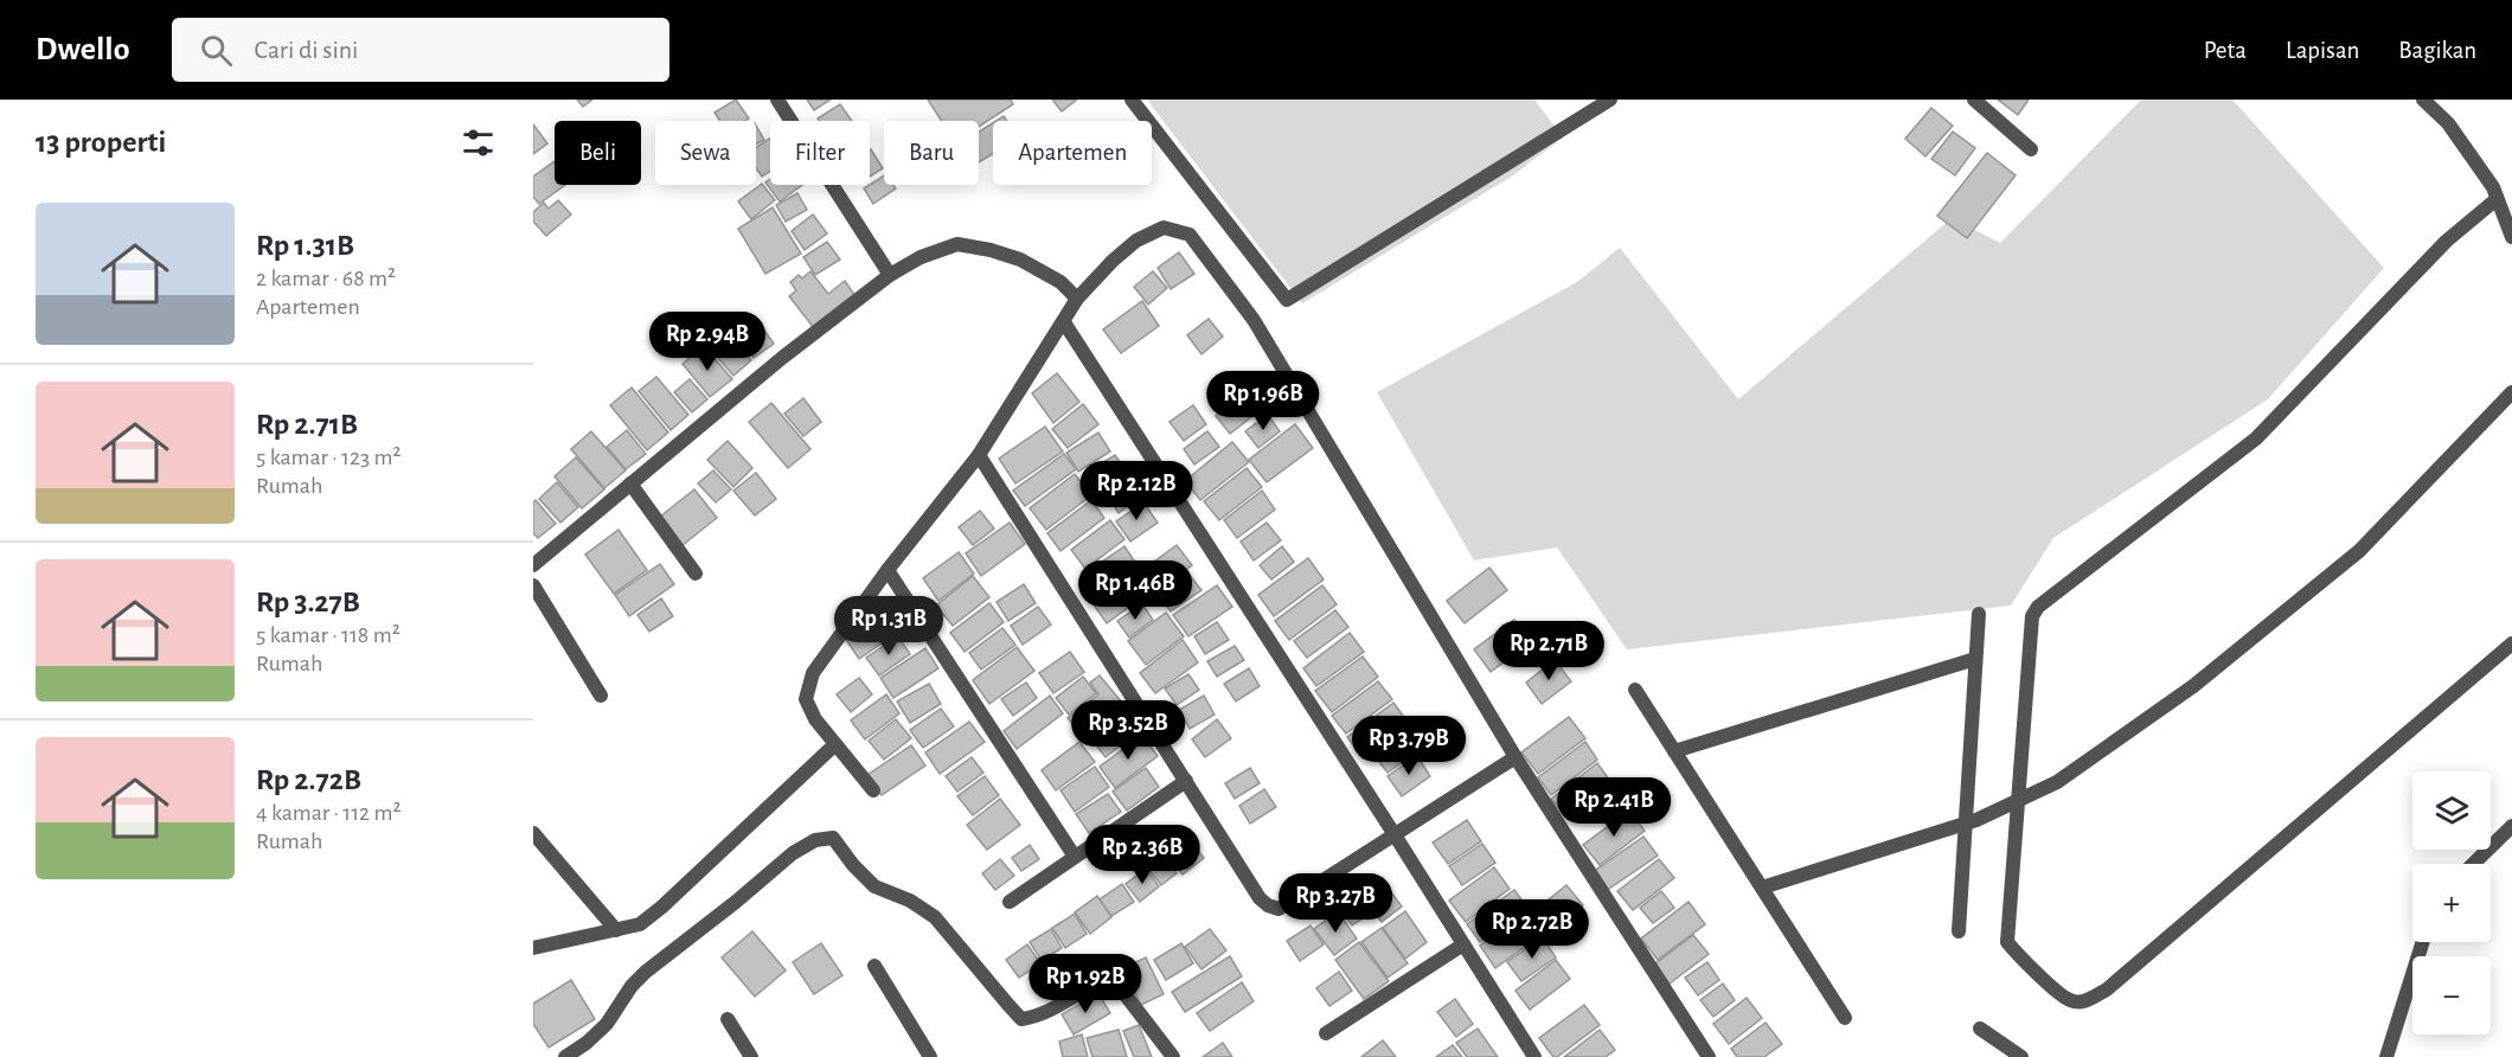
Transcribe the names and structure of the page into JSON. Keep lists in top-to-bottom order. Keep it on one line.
{"page":{"header":"Dwello","search":"Cari di sini","nav":["Peta","Lapisan","Bagikan"],"heading":"13 properti","chip":["Beli","Sewa","Filter","Baru","Apartemen"],"list":[{"name":"Rp 1.31B","note":"2 kamar · 68 m² · Apartemen"},{"name":"Rp 2.71B","note":"5 kamar · 123 m² · Rumah"},{"name":"Rp 3.27B","note":"5 kamar · 118 m² · Rumah"},{"name":"Rp 2.72B","note":"4 kamar · 112 m² · Rumah"}],"price":["Rp 2.94B","Rp 1.96B","Rp 2.12B","Rp 1.46B","Rp 1.31B","Rp 2.71B","Rp 3.52B","Rp 3.79B","Rp 2.41B","Rp 2.36B","Rp 3.27B","Rp 2.72B","Rp 1.92B"],"map_buttons":["+","−"]}}
